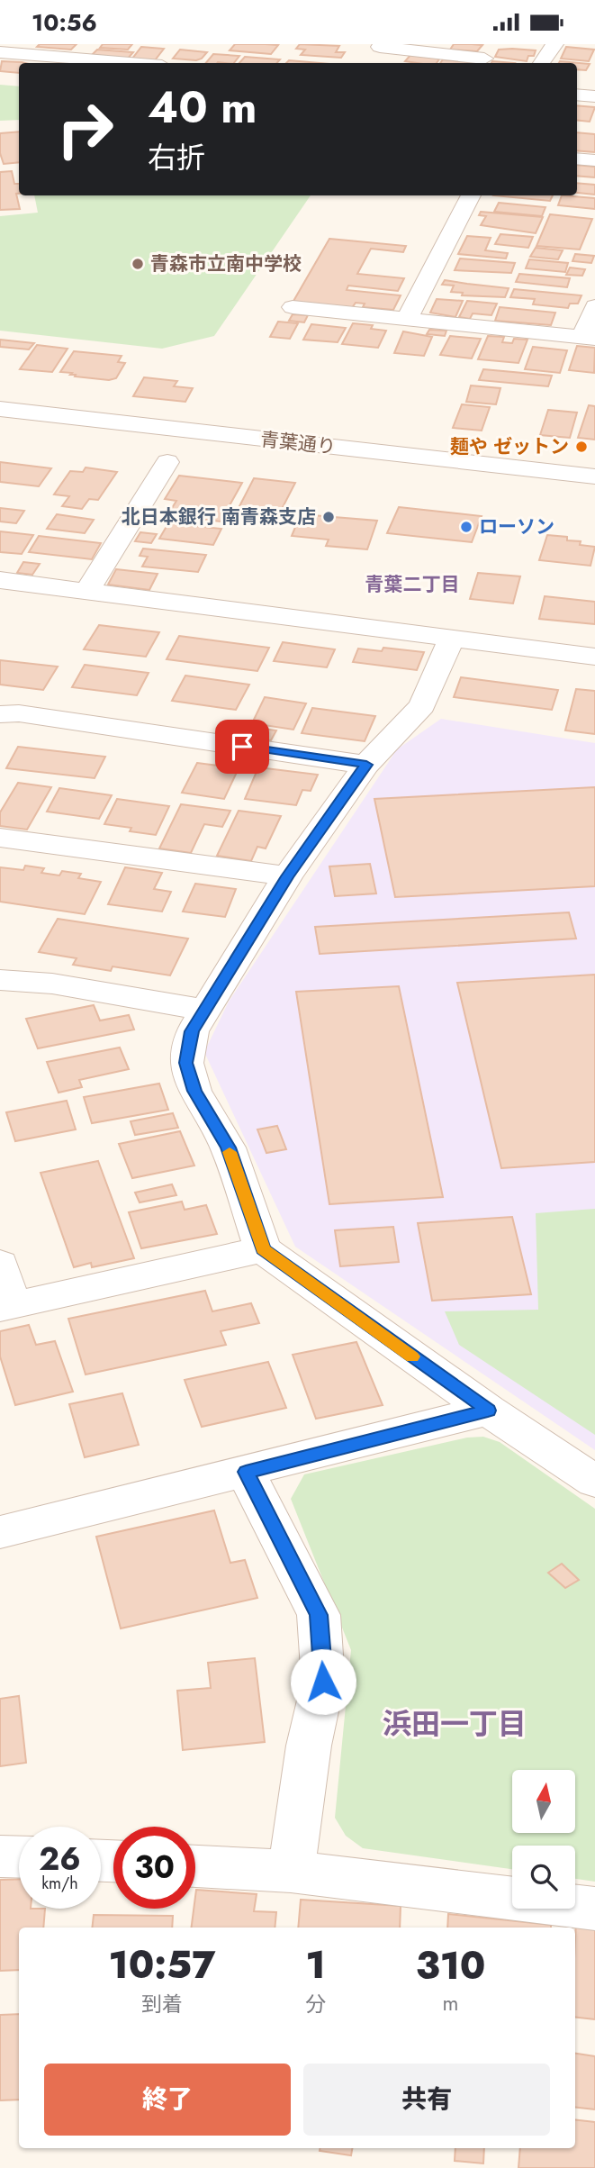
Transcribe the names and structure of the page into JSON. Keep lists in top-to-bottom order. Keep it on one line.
{"streets":{"street":["青葉通り"]},"districts":["青葉二丁目","浜田一丁目"],"places":["青森市立南中学校","麺や ゼットン","北日本銀行 南青森支店","ローソン"],"north":"top","page":{"status":"10:56","turn":["40 m","右折"],"speed":"26 km/h","limit":"30","eta":["10:57","到着","1","分","310","m"],"buttons":["終了","共有"]}}
